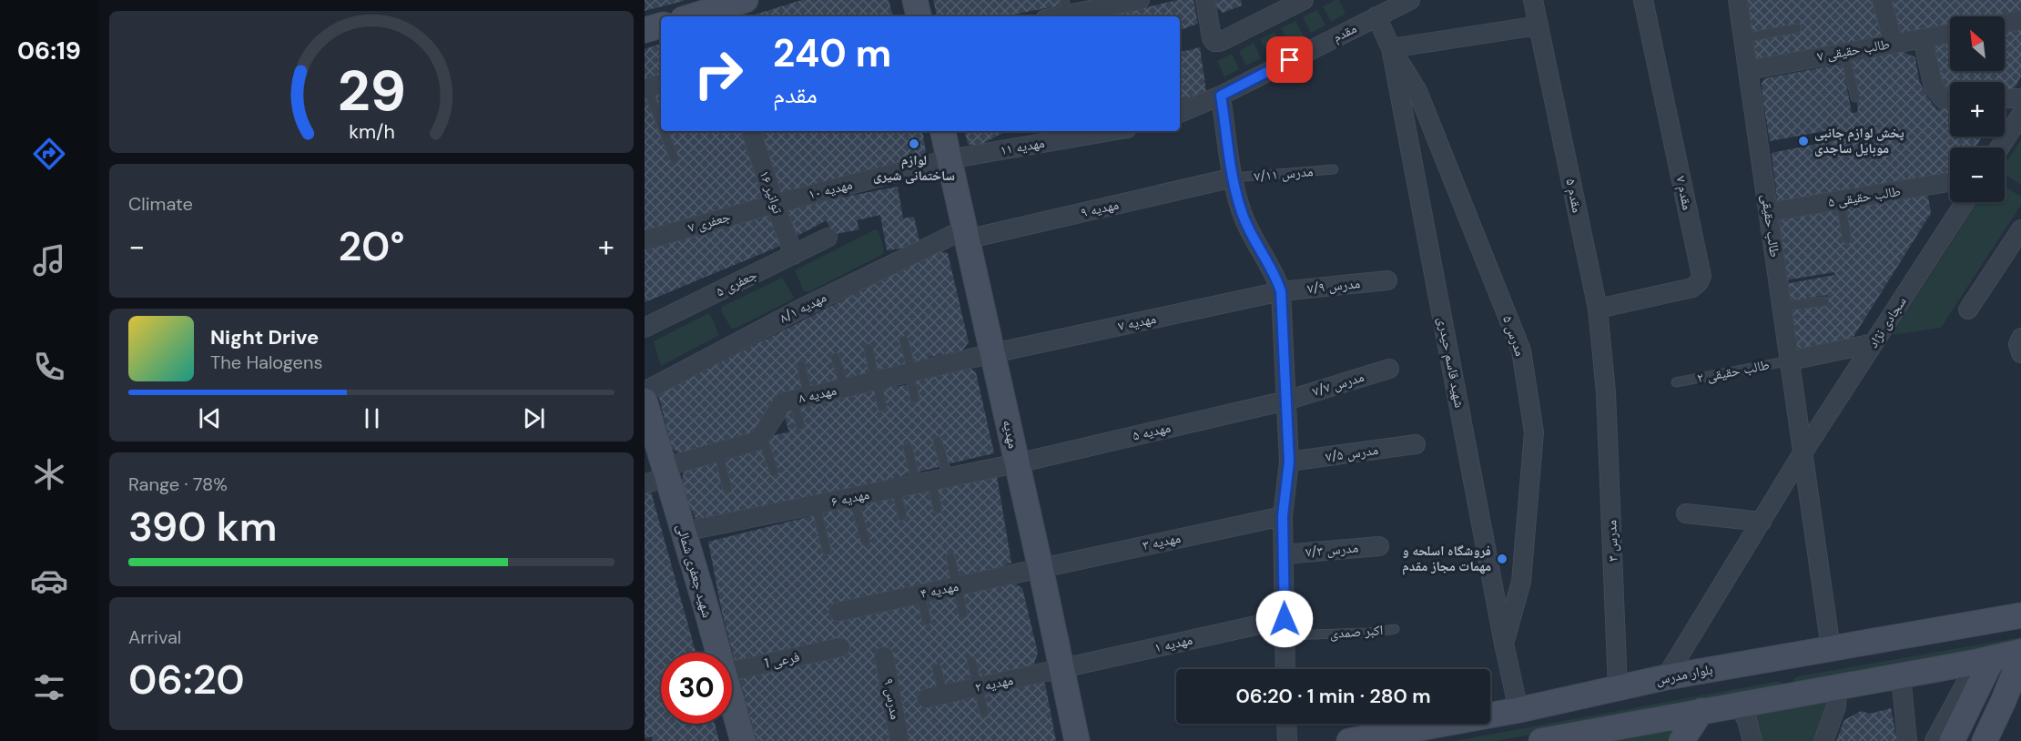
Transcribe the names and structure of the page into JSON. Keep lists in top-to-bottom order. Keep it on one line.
{"streets":{"street":["مقدم","طالب حقیقی ۷","مهدیه ۱۱","مهدیه ۱۰","توانیر ۱۶","مقدم ۷","مقدم ۵","طالب حقیقی ۵","مهدیه ۹","جعفری ۷","طالب حقیقی","جعفری ۵","مدرس ۷/۹","مهدیه ۸/۱","مهدیه ۷","سجادی نژاد","مدرس ۵","شهید قاسم حیدری","مدرس ۷/۷","مهدیه ۸","مهدیه ۵","مهدیه","مدرس ۷/۵","مهدیه ۶","مدرس ۳","مهدیه ۳","مدرس ۷/۳","شهید جعفری شمالی","مهدیه ۴","مهدیه ۱","فرعی 1","بلوار مدرس","مهدیه ۲","مدرس ۹"],"lane":["مدرس ۷/۱۱","طالب حقیقی ۲","اکبر صمدی"]},"crossings":[["مقدم","شهید قاسم حیدری"],["طالب حقیقی ۷","طالب حقیقی"],["مهدیه ۱۱","مهدیه ۱۰"],["مهدیه ۱۱","مهدیه"],["مدرس ۷/۱۱","مهدیه ۹"],["مهدیه ۱۰","توانیر ۱۶"],["مهدیه ۱۰","جعفری ۷"],["مهدیه ۱۰","مهدیه"],["توانیر ۱۶","جعفری ۷"],["توانیر ۱۶","جعفری ۵"],["مقدم ۷","مقدم ۵"],["مقدم ۵","مدرس ۳"],["طالب حقیقی ۵","طالب حقیقی"],["مهدیه ۹","مهدیه ۸/۱"],["مهدیه ۹","مهدیه"],["طالب حقیقی","سجادی نژاد"],["طالب حقیقی","طالب حقیقی ۲"],["طالب حقیقی","بلوار مدرس"],["مدرس ۷/۹","مهدیه ۷"],["مهدیه ۸/۱","مهدیه"],["مهدیه ۷","مهدیه ۸"],["مهدیه ۷","مهدیه"],["مدرس ۵","شهید قاسم حیدری"],["شهید قاسم حیدری","بلوار مدرس"],["مدرس ۷/۷","مهدیه ۵"],["مهدیه ۸","مهدیه"],["مهدیه ۸","شهید جعفری شمالی"],["مهدیه ۵","مهدیه"],["مهدیه ۵","مهدیه ۶"],["مهدیه","مهدیه ۶"],["مهدیه","مهدیه ۳"],["مهدیه","مهدیه ۴"],["مهدیه","مهدیه ۱"],["مهدیه","مهدیه ۲"],["مهدیه ۶","شهید جعفری شمالی"],["مدرس ۳","بلوار مدرس"],["مهدیه ۳","مهدیه ۴"],["اکبر صمدی","مهدیه ۱"],["مهدیه ۱","مهدیه ۲"]],"places":["پخش لوازم جانبی موبایل ساجدی","لوازم ساختمانی شیری","فروشگاه اسلحه و مهمات مجاز مقدم"],"north":"top left","page":{"tabs":"06:19","map_buttons":["+","−"],"turn":["240 m","مقدم"],"tile":["Climate",["Range · 78%","390 km"],["Arrival","06:20"]],"heat":["−","20°","+"],"song":["Night Drive","The Halogens"],"limit":"30","trip":"06:20 · 1 min · 280 m","gauge":["29","km/h"]}}
